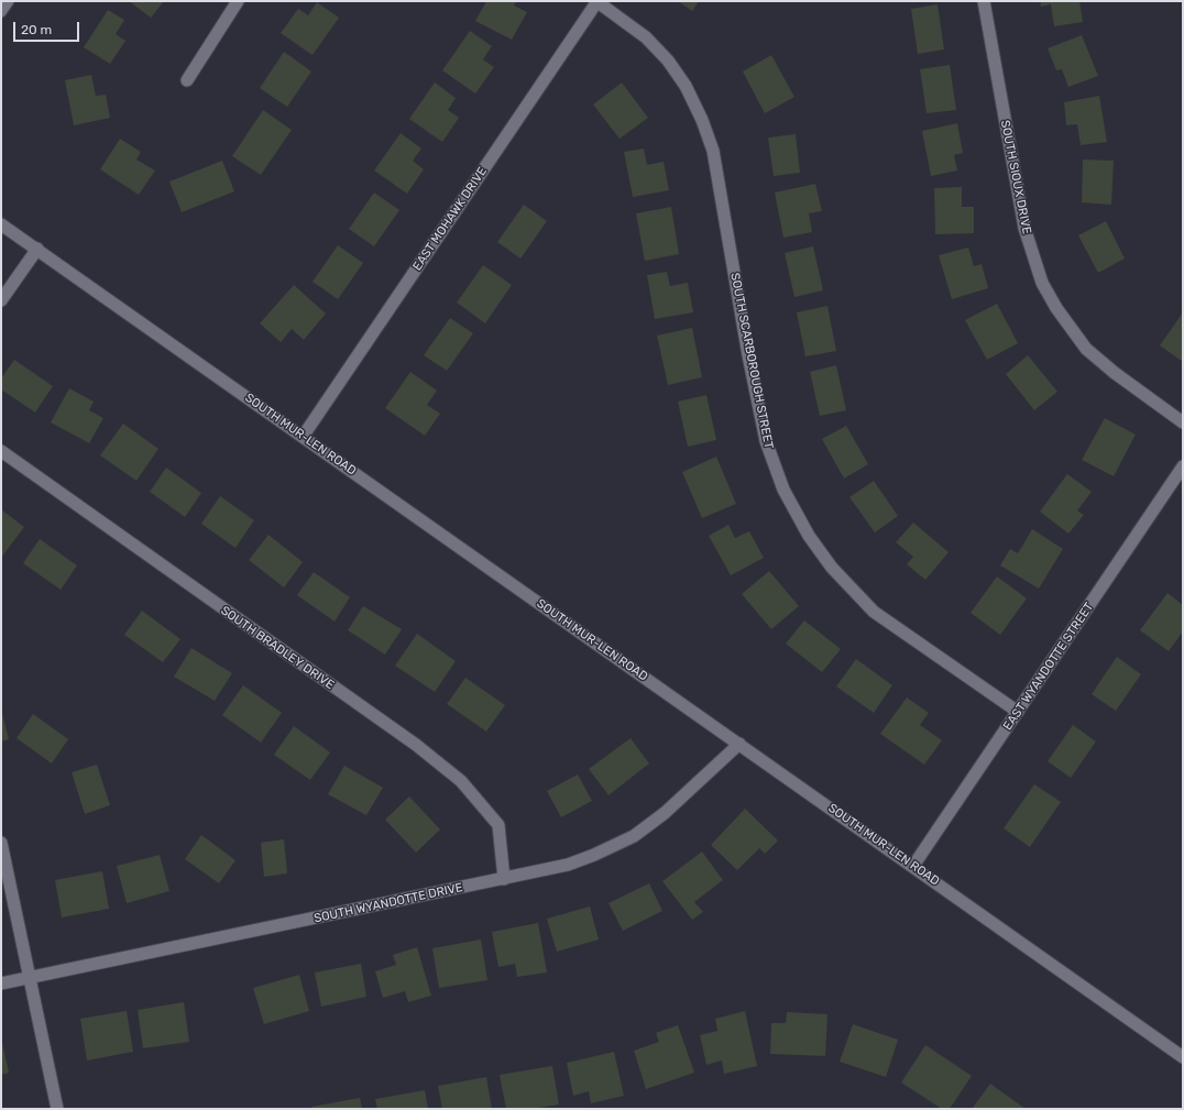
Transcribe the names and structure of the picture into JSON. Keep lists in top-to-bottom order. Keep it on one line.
{"streets":{"street":["SOUTH SIOUX DRIVE","EAST MOHAWK DRIVE","SOUTH SCARBOROUGH STREET","SOUTH MUR-LEN ROAD","SOUTH BRADLEY DRIVE","EAST WYANDOTTE STREET","SOUTH WYANDOTTE DRIVE"]},"crossings":[["EAST MOHAWK DRIVE","SOUTH SCARBOROUGH STREET"],["EAST MOHAWK DRIVE","SOUTH MUR-LEN ROAD"],["SOUTH SCARBOROUGH STREET","EAST WYANDOTTE STREET"],["SOUTH MUR-LEN ROAD","EAST WYANDOTTE STREET"],["SOUTH MUR-LEN ROAD","SOUTH WYANDOTTE DRIVE"],["SOUTH BRADLEY DRIVE","SOUTH WYANDOTTE DRIVE"]],"scale_bar":"20 m"}
